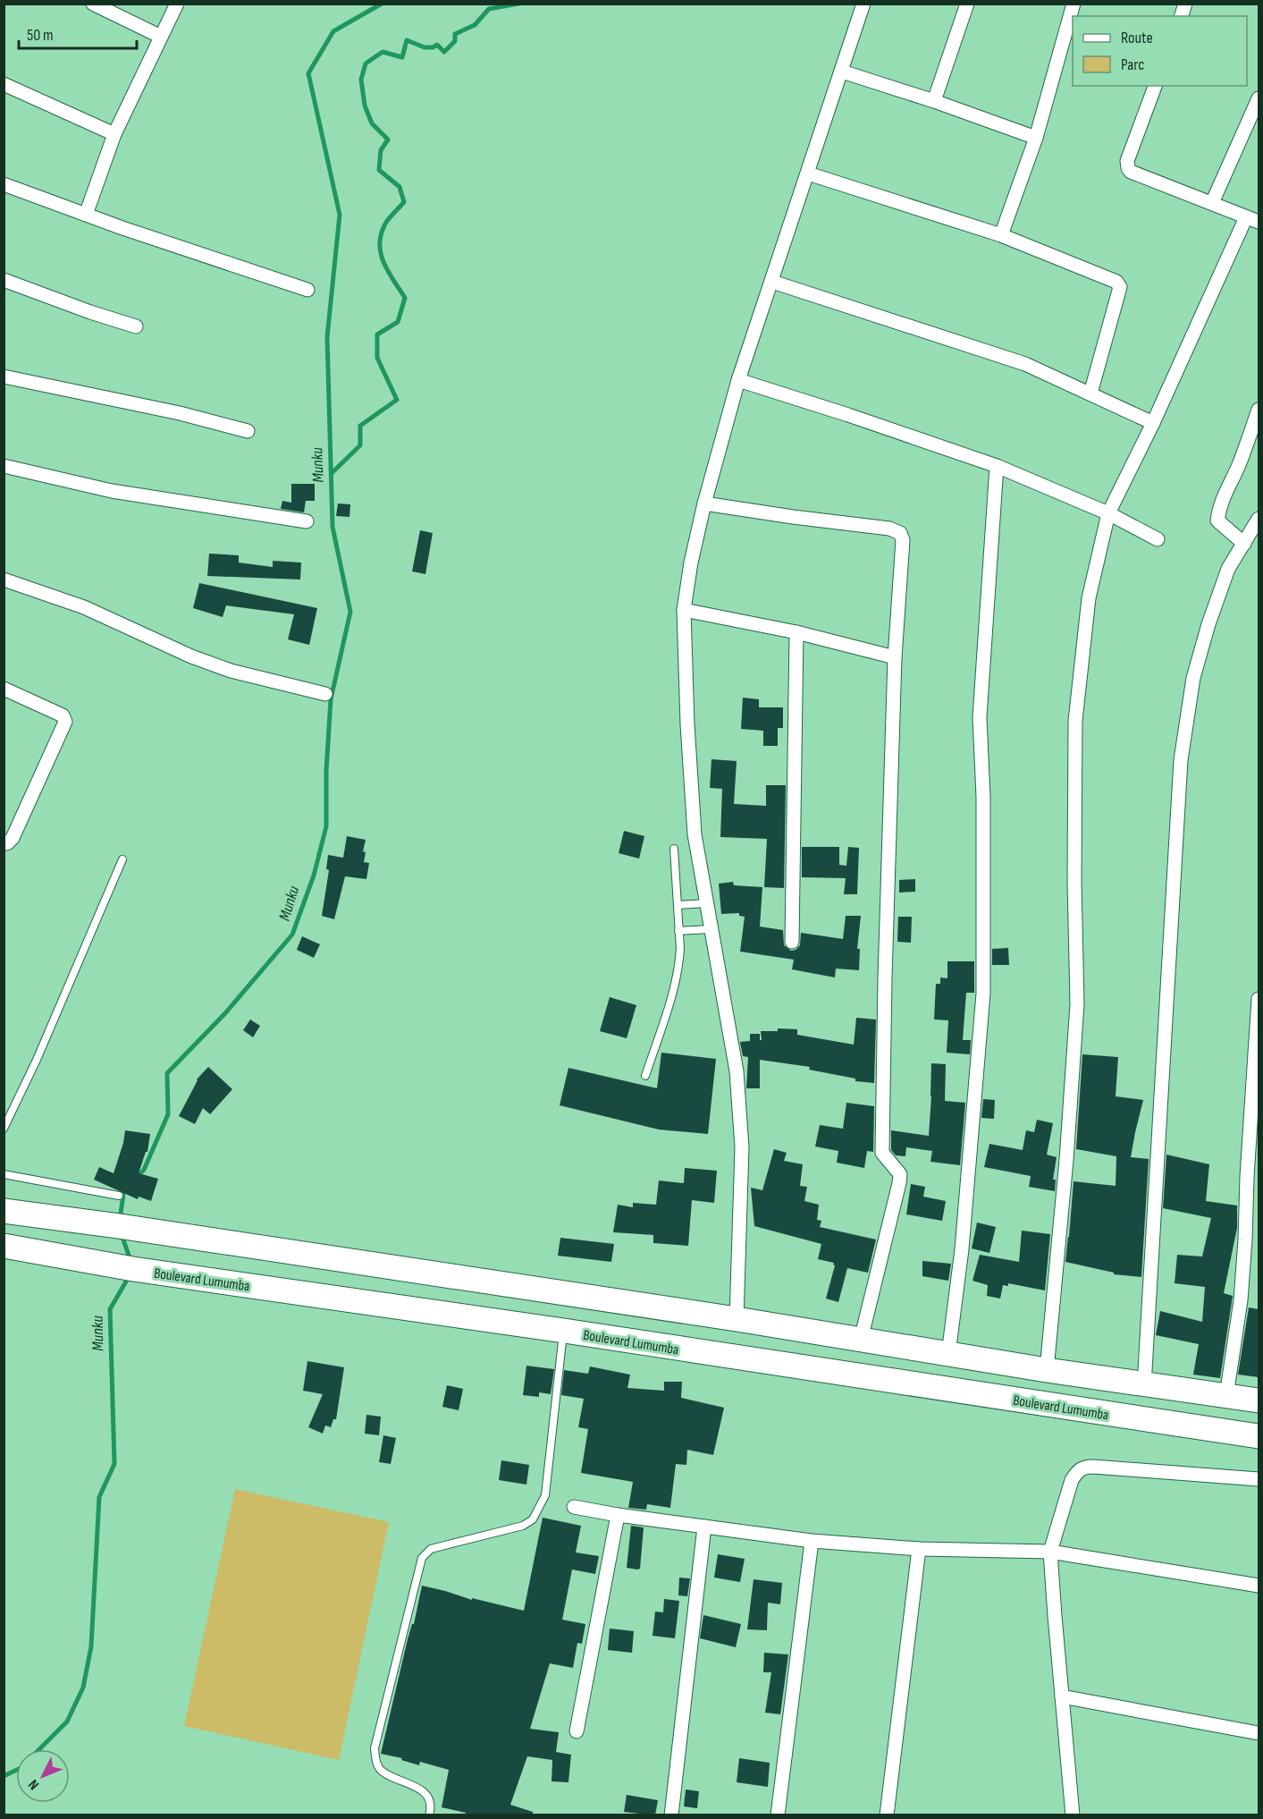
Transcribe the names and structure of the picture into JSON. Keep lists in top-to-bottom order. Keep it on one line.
{"streets":{"highway":["Boulevard Lumumba"]},"water":["Munku"],"legend":["Route","Parc"],"scale_bar":"50 m","north":"bottom left"}
